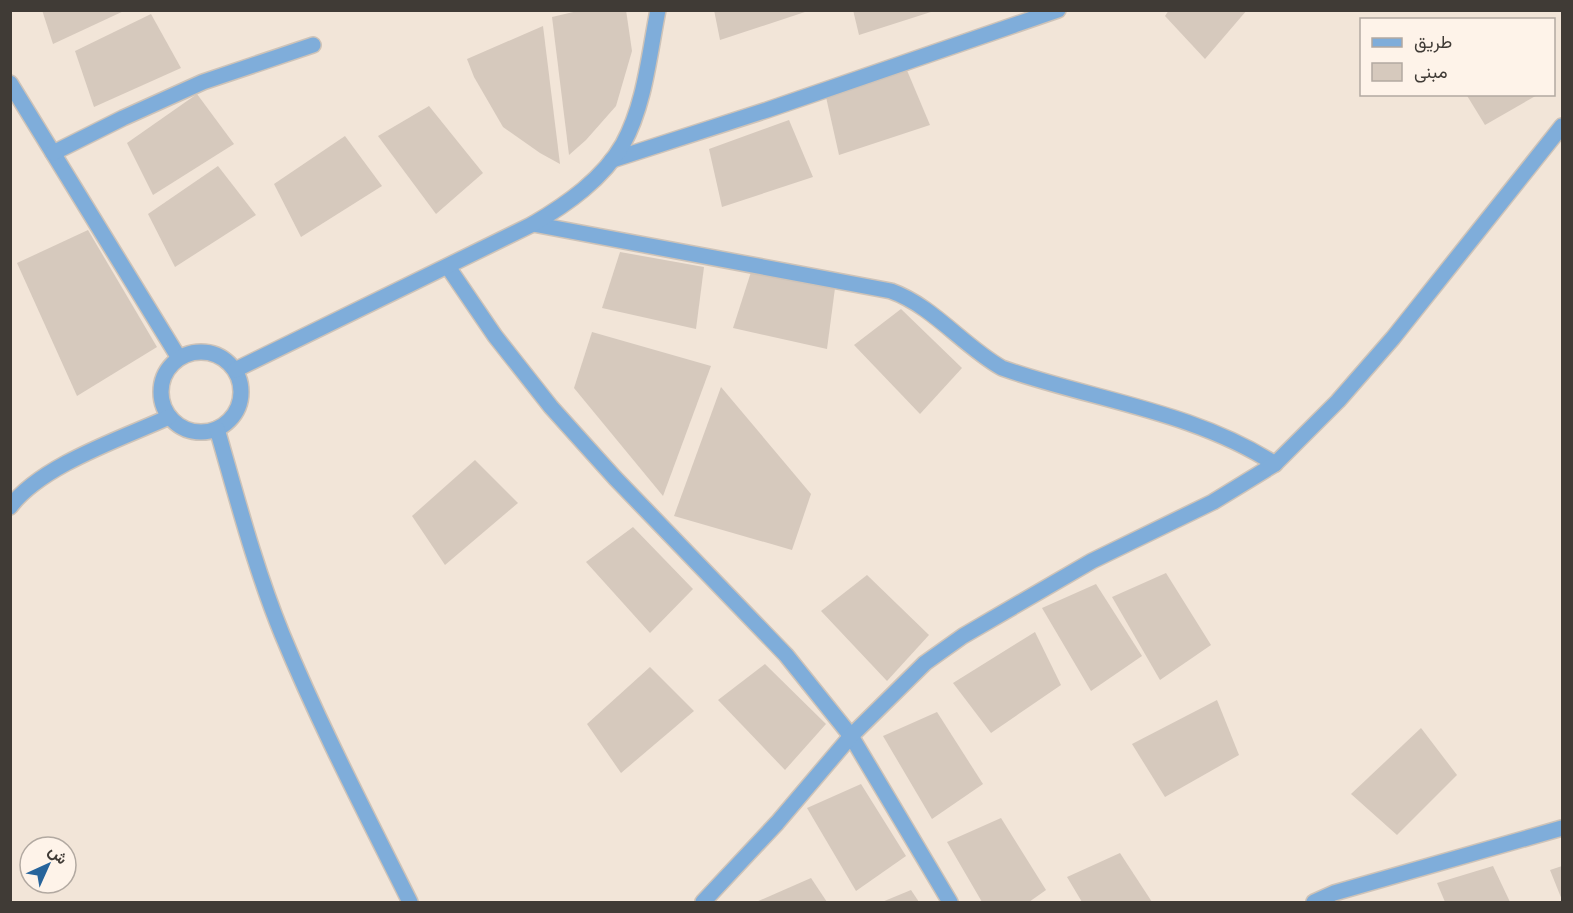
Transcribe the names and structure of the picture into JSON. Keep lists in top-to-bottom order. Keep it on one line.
{"legend":["طريق","مبنى"],"north":"top right"}
